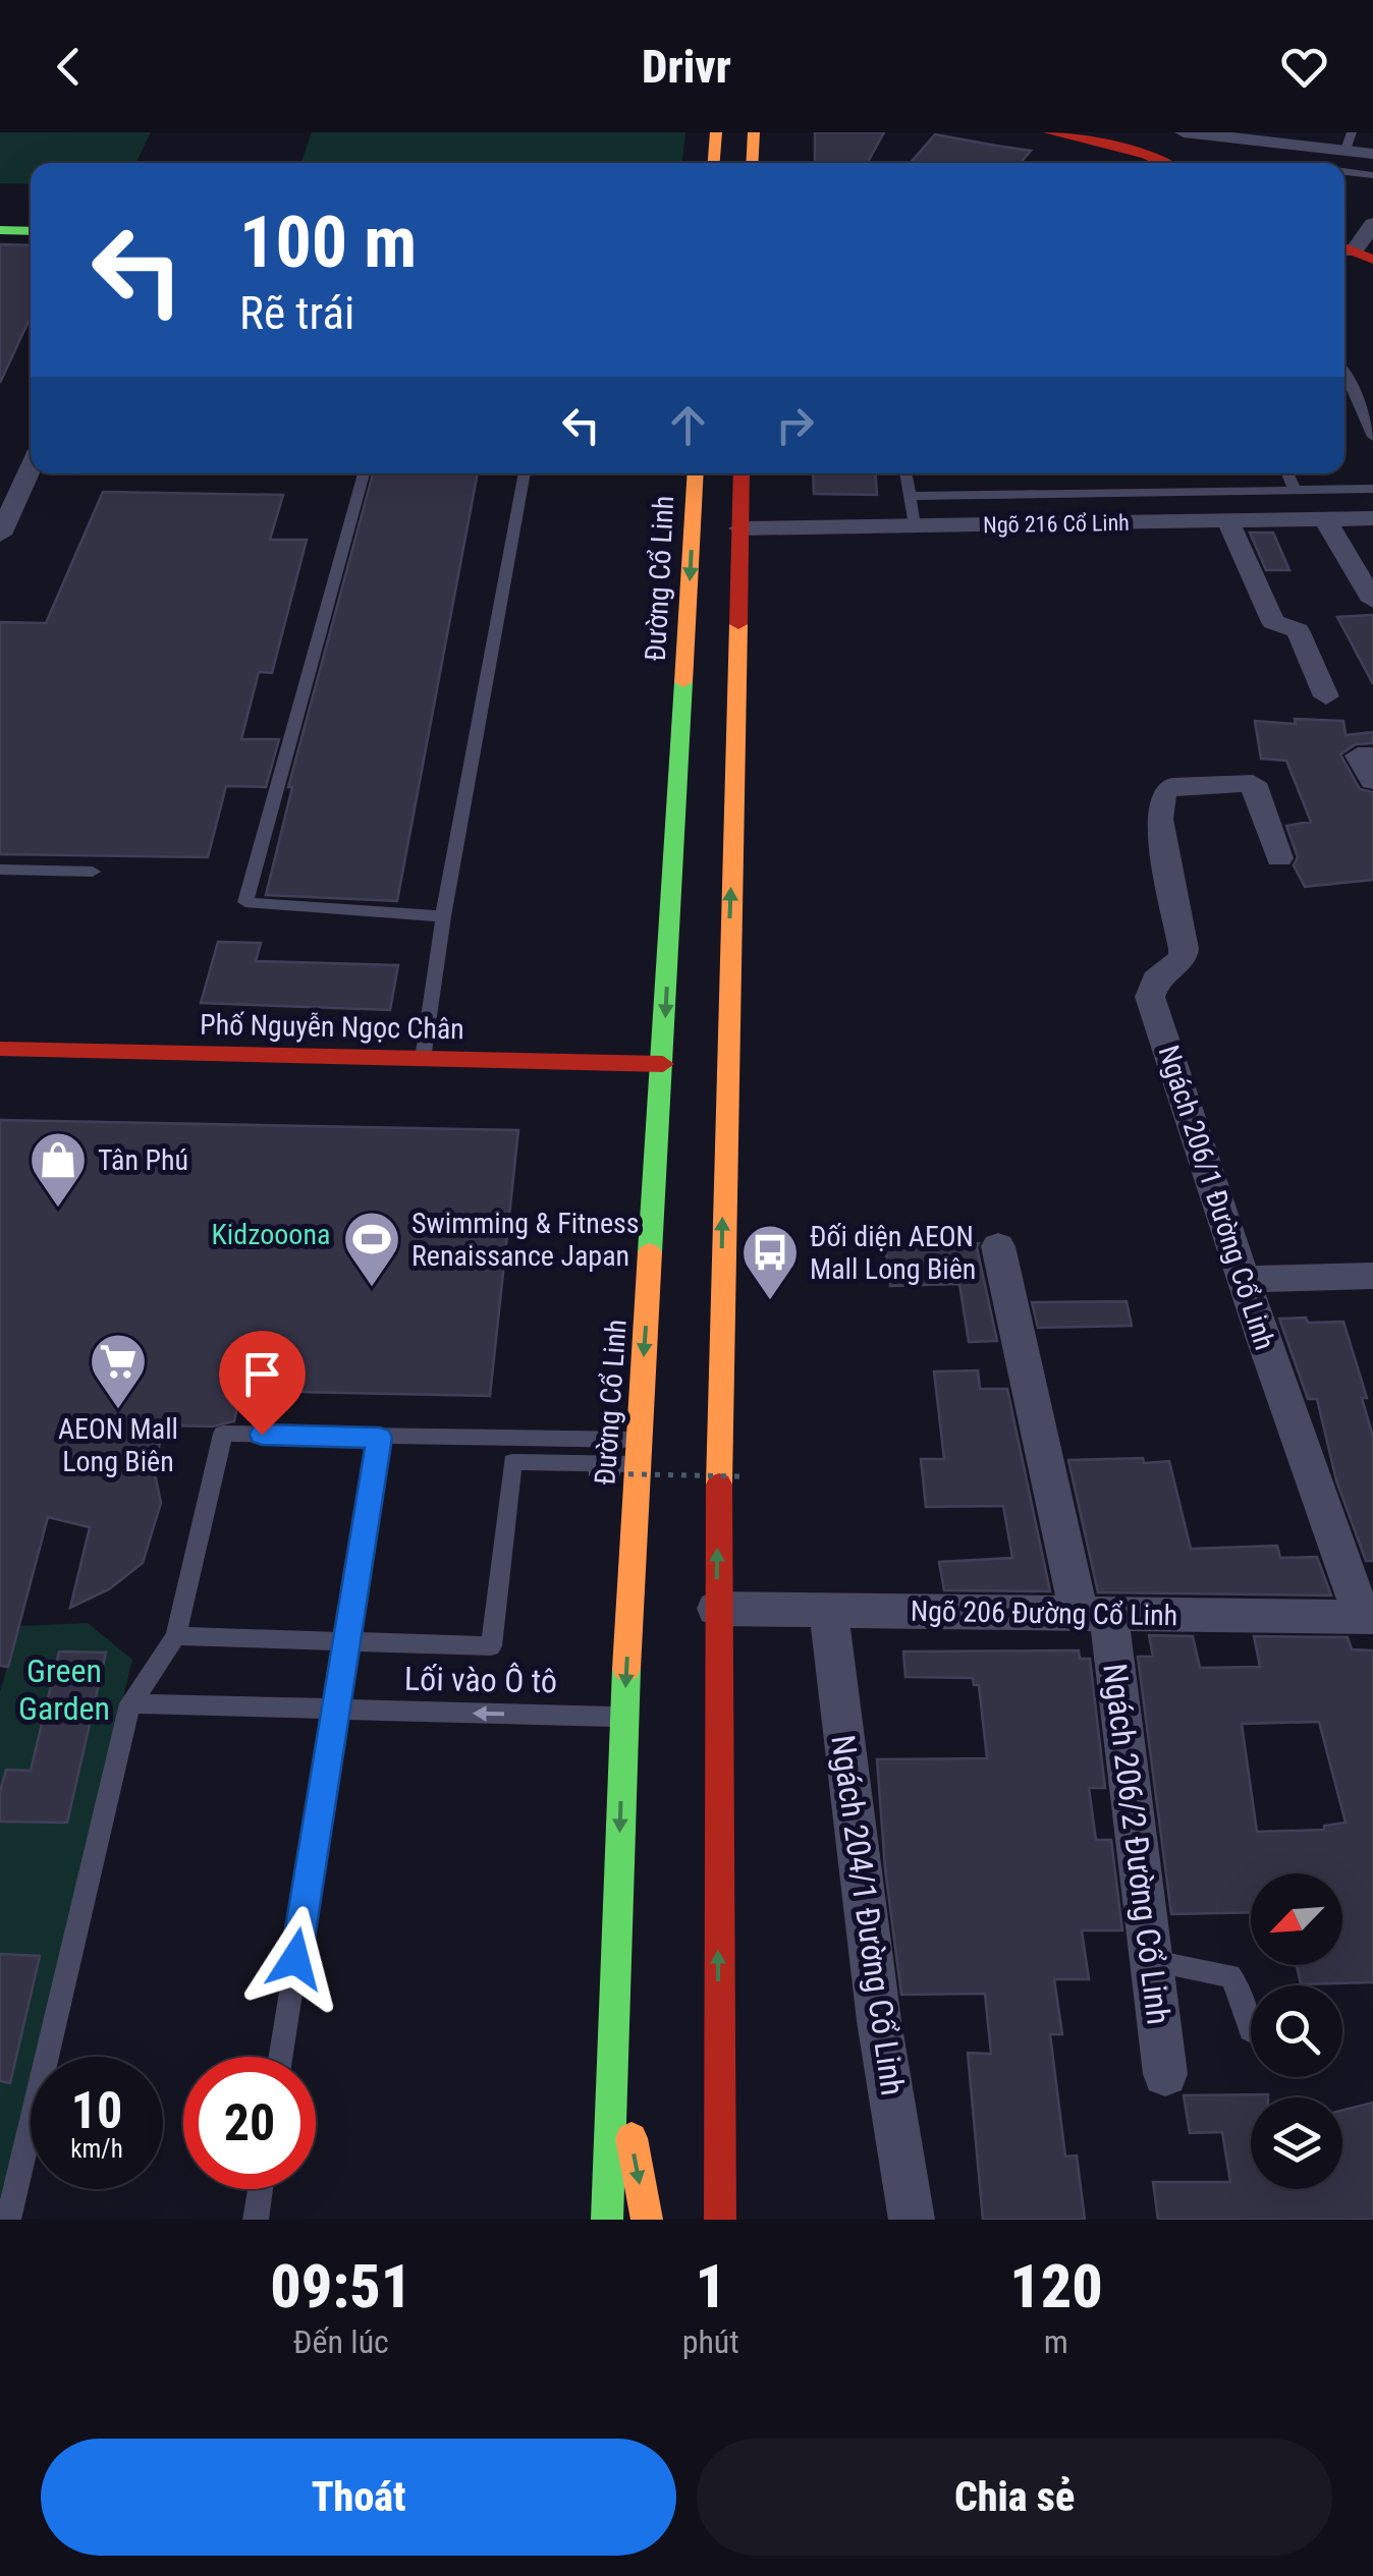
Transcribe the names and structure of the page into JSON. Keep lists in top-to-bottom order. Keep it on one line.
{"streets":{"main road":["Đường Cổ Linh","Phố Nguyễn Ngọc Chân"],"street":["Ngõ 216 Cổ Linh","Ngách 206/1 Đường Cổ Linh","Ngõ 206 Đường Cổ Linh","Ngách 206/2 Đường Cổ Linh","Ngách 204/1 Đường Cổ Linh"],"lane":["Lối vào Ô tô"]},"crossings":[["Đường Cổ Linh","Phố Nguyễn Ngọc Chân"],["Đường Cổ Linh","Lối vào Ô tô"],["Ngách 206/1 Đường Cổ Linh","Ngõ 206 Đường Cổ Linh"],["Ngõ 206 Đường Cổ Linh","Ngách 206/2 Đường Cổ Linh"],["Ngõ 206 Đường Cổ Linh","Ngách 204/1 Đường Cổ Linh"]],"one_way":["Lối vào Ô tô"],"parks":["Kidzooona","Green Garden"],"places":{"shop":["Tân Phú"],"sports":["Swimming & Fitness Renaissance Japan"],"bus stop":["Đối diện AEON Mall Long Biên"],"supermarket":["AEON Mall Long Biên"]},"north":"bottom left","page":{"header":"Drivr","turn":["100 m","Rẽ trái"],"speed":"10 km/h","limit":"20","eta":["09:51","Đến lúc","1","phút","120","m"],"buttons":["Thoát","Chia sẻ"]}}
